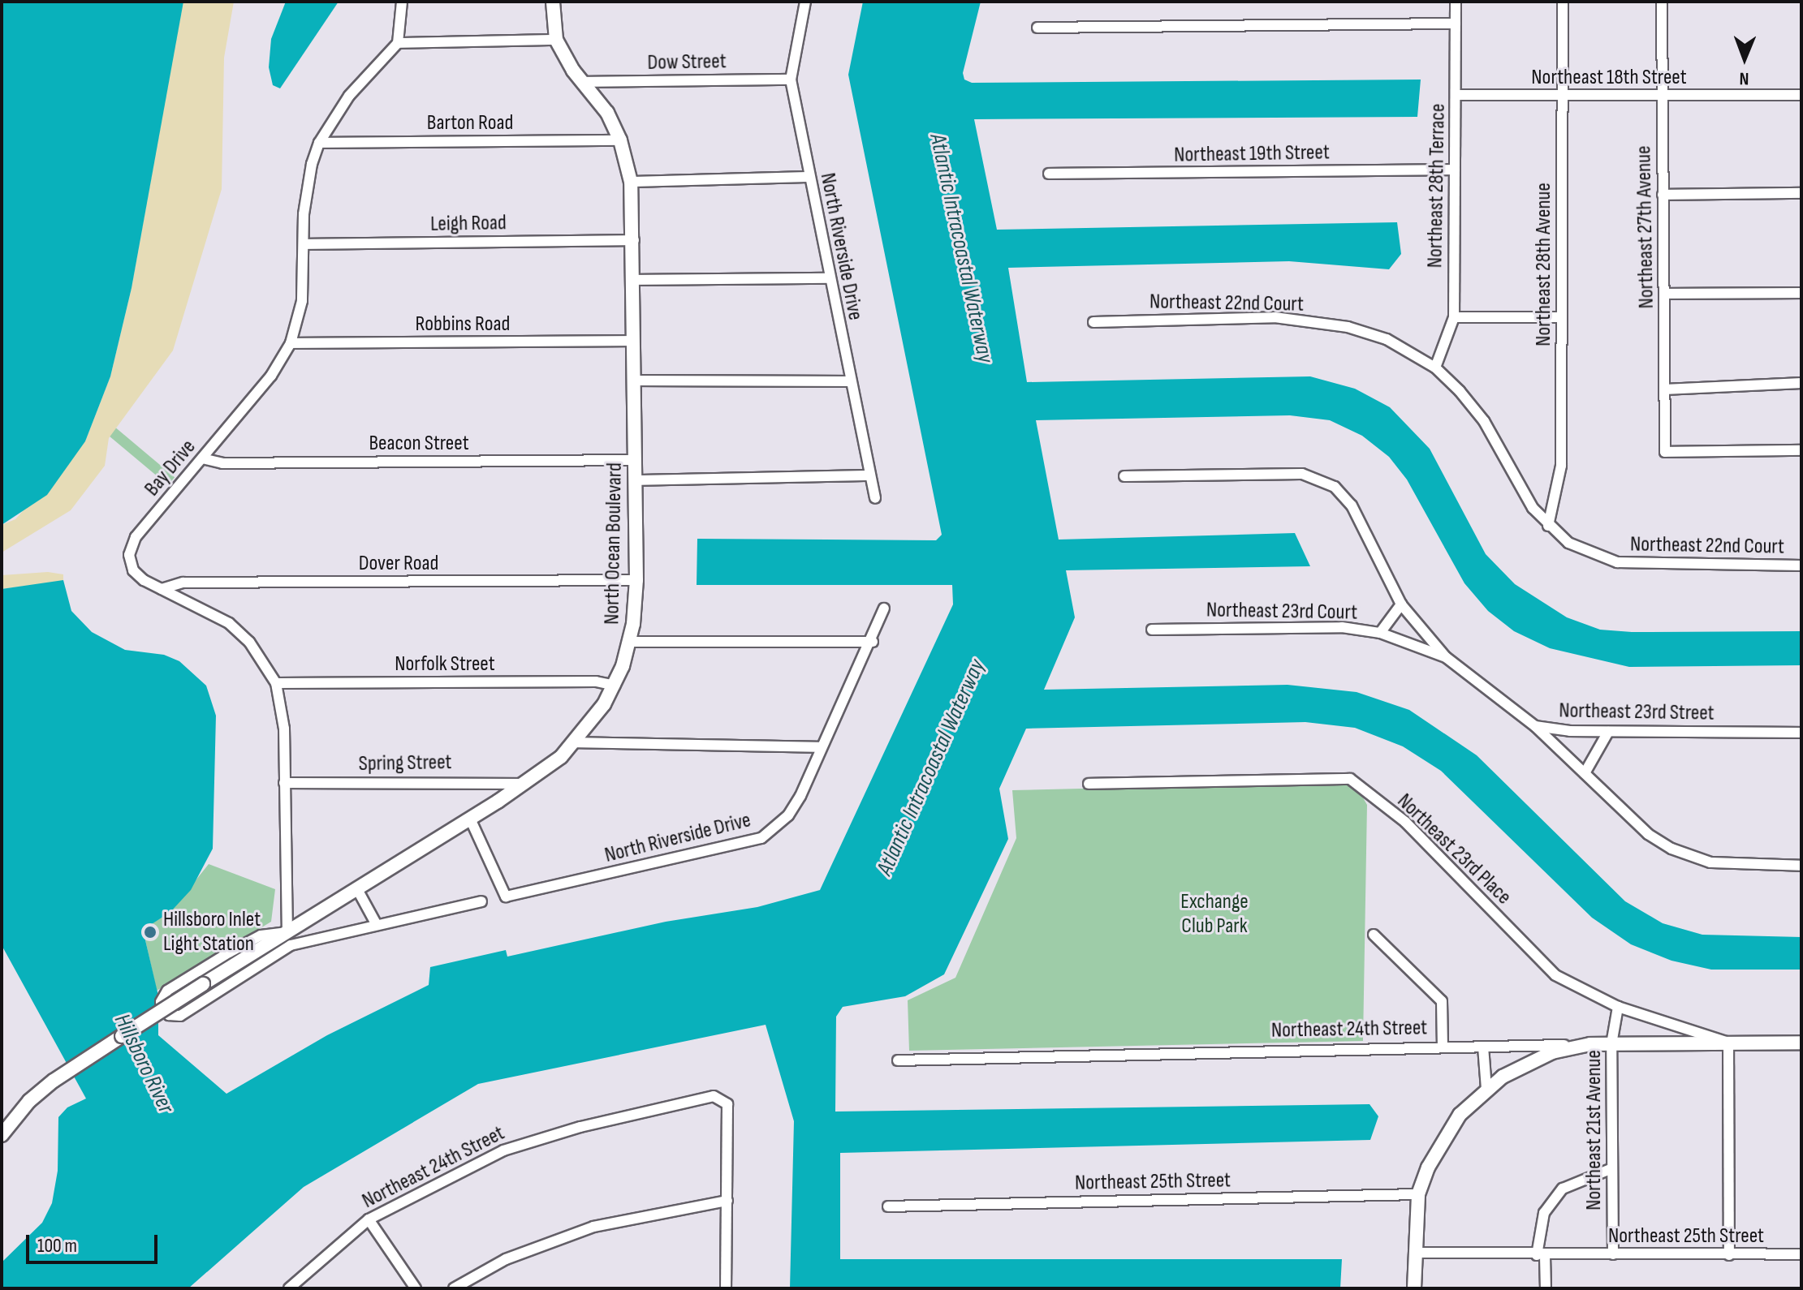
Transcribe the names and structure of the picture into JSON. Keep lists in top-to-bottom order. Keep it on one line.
{"streets":{"main road":["North Ocean Boulevard","Northeast 24th Street"],"street":["Dow Street","Northeast 18th Street","Barton Road","Northeast 19th Street","Northeast 28th Terrace","Leigh Road","Northeast 27th Avenue","North Riverside Drive","Northeast 28th Avenue","Northeast 22nd Court","Robbins Road","Beacon Street","Bay Drive","Dover Road","Northeast 23rd Court","Norfolk Street","Northeast 23rd Street","Spring Street","Northeast 23rd Place","Northeast 21st Avenue","Northeast 25th Street"]},"crossings":[["Dow Street","North Riverside Drive"],["Dow Street","North Ocean Boulevard"],["Northeast 18th Street","Northeast 28th Terrace"],["Northeast 18th Street","Northeast 27th Avenue"],["Northeast 18th Street","Northeast 28th Avenue"],["Barton Road","Bay Drive"],["Barton Road","North Ocean Boulevard"],["Northeast 19th Street","Northeast 28th Terrace"],["Northeast 28th Terrace","Northeast 22nd Court"],["Leigh Road","Bay Drive"],["Leigh Road","North Ocean Boulevard"],["North Riverside Drive","North Ocean Boulevard"],["Northeast 28th Avenue","Northeast 22nd Court"],["Robbins Road","Bay Drive"],["Robbins Road","North Ocean Boulevard"],["Beacon Street","Bay Drive"],["Beacon Street","North Ocean Boulevard"],["Bay Drive","North Ocean Boulevard"],["Bay Drive","Dover Road"],["Bay Drive","Norfolk Street"],["Bay Drive","Spring Street"],["North Ocean Boulevard","Dover Road"],["North Ocean Boulevard","Norfolk Street"],["North Ocean Boulevard","Spring Street"],["Northeast 23rd Court","Northeast 23rd Street"],["Northeast 23rd Place","Northeast 24th Street"],["Northeast 23rd Place","Northeast 21st Avenue"],["Northeast 24th Street","Northeast 21st Avenue"],["Northeast 21st Avenue","Northeast 25th Street"]],"water":["Atlantic Intracoastal Waterway","Hillsboro River"],"parks":["Exchange Club Park"],"places":["Hillsboro Inlet Light Station"],"scale_bar":"100 m","north":"bottom"}
